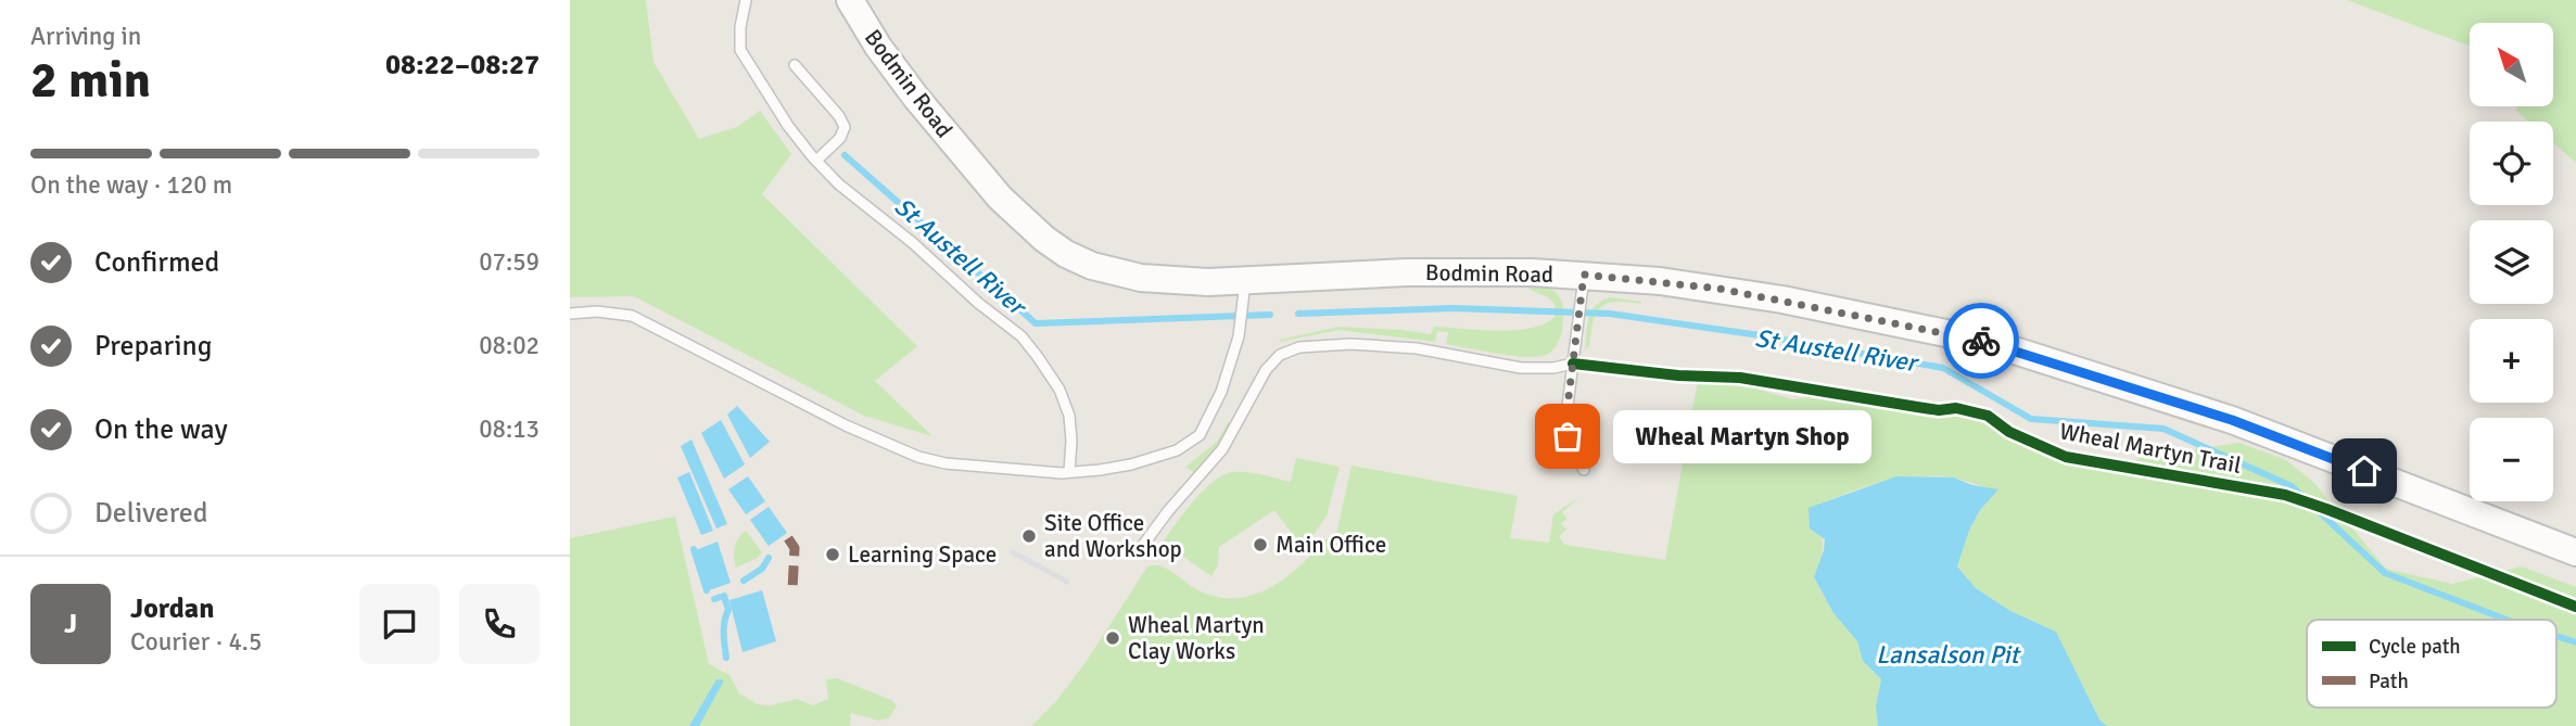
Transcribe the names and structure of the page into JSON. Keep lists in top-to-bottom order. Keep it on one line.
{"streets":{"main road":["Bodmin Road"],"cycle path":["Wheal Martyn Trail"]},"water":["St Austell River","Lansalson Pit"],"places":["Wheal Martyn Shop","Site Office and Workshop","Main Office","Learning Space","Wheal Martyn Clay Works"],"legend":["Cycle path","Path"],"north":"top left","page":{"heading":["2 min","Arriving in","08:22–08:27"],"panel":["Jordan","Courier · 4.5"],"map_buttons":["+","−"],"bar":"On the way · 120 m","list":[["Confirmed","07:59"],["Preparing","08:02"],["On the way","08:13"],"Delivered"],"bubble":"Wheal Martyn Shop","round":"J"}}
